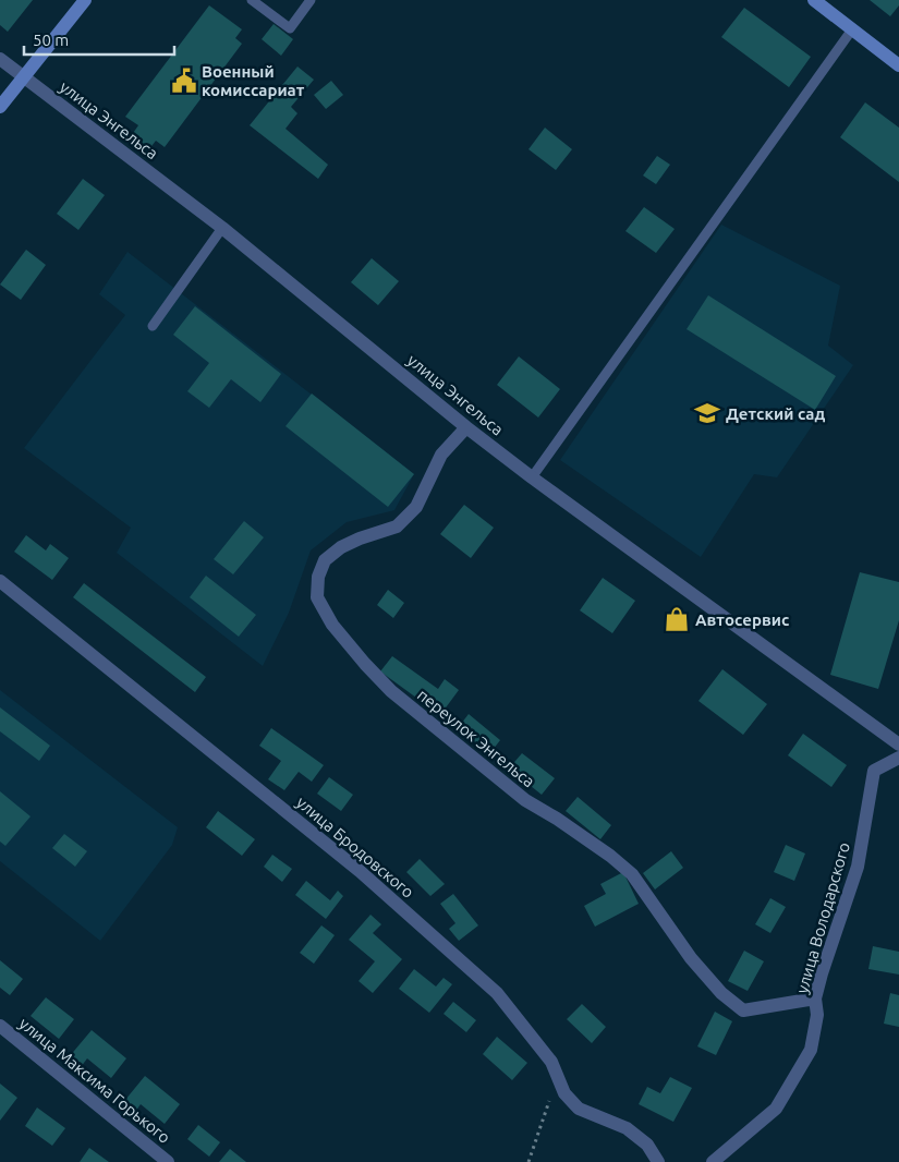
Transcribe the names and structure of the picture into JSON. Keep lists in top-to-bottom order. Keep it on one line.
{"streets":{"street":["улица Энгельса","переулок Энгельса","улица Бродовского","улица Володарского","улица Максима Горького"]},"crossings":[["улица Энгельса","переулок Энгельса"],["переулок Энгельса","улица Володарского"]],"places":{"public building":["Военный комиссариат"],"school or university":["Детский сад"],"shop":["Автосервис"]},"scale_bar":"50 m"}
